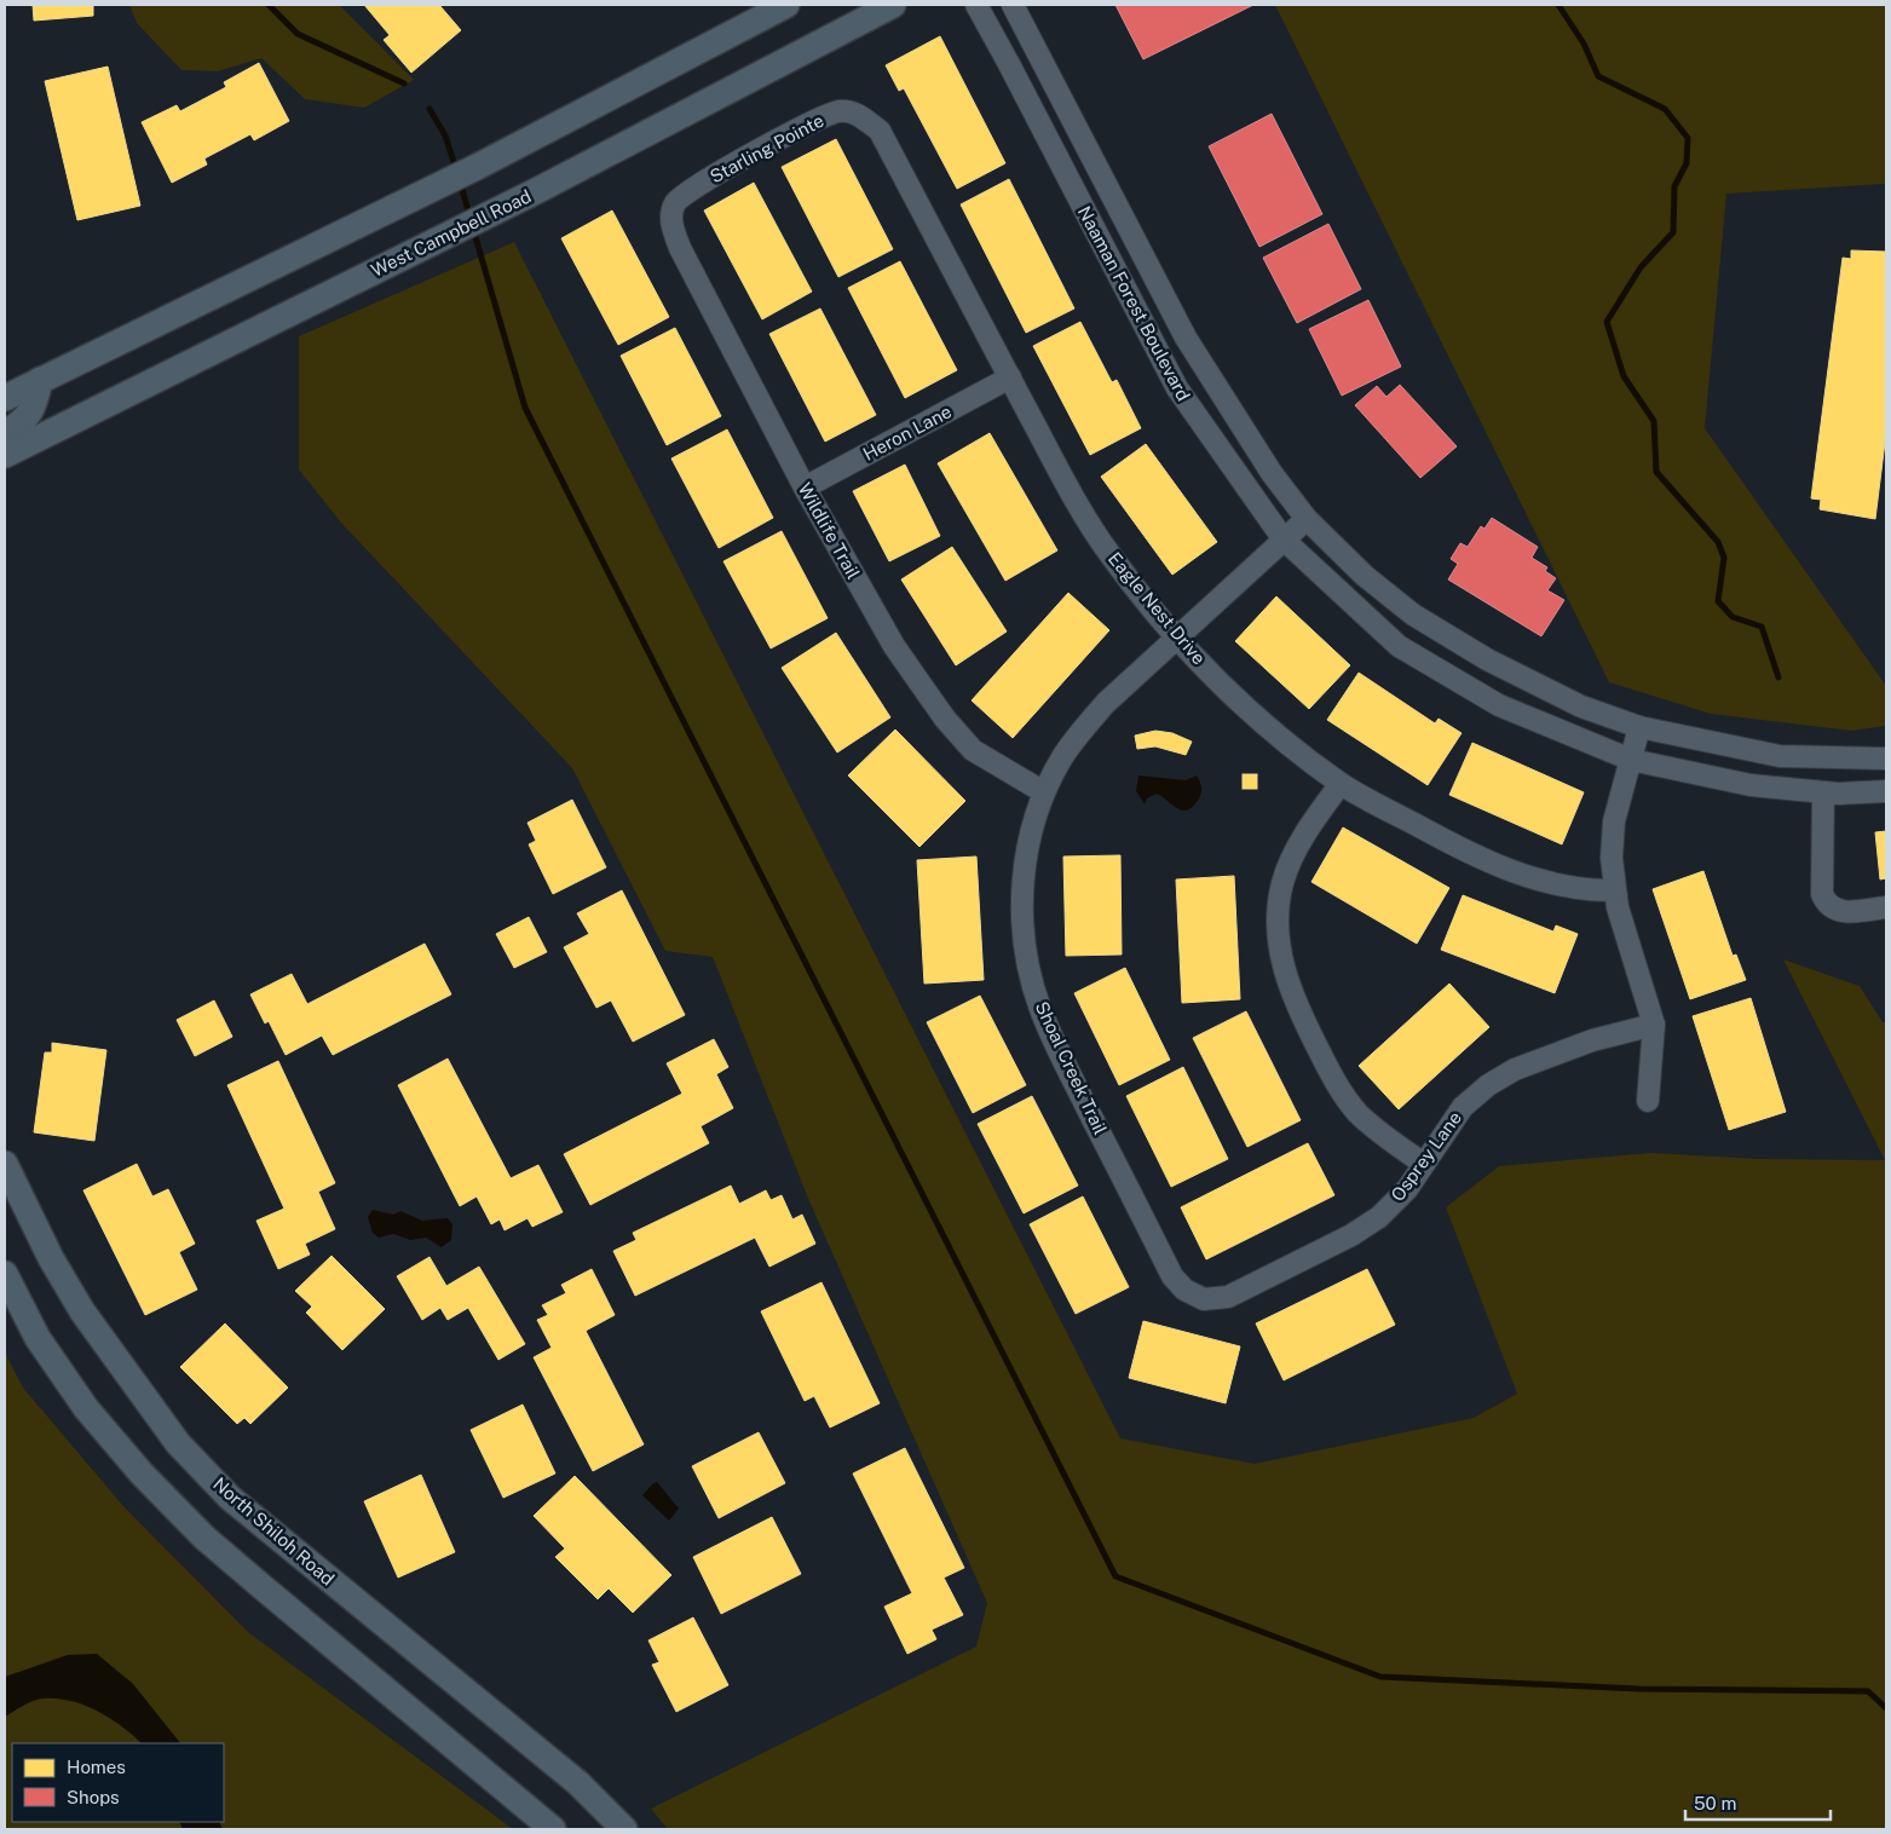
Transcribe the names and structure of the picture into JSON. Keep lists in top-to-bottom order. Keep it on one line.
{"streets":{"main road":["West Campbell Road","North Shiloh Road"],"street":["Starling Pointe","Naaman Forest Boulevard","Heron Lane","Wildlife Trail","Eagle Nest Drive","Shoal Creek Trail","Osprey Lane"]},"crossings":[["Starling Pointe","Wildlife Trail"],["Starling Pointe","Eagle Nest Drive"],["Naaman Forest Boulevard","Shoal Creek Trail"],["Heron Lane","Wildlife Trail"],["Heron Lane","Eagle Nest Drive"],["Wildlife Trail","Shoal Creek Trail"],["Eagle Nest Drive","Shoal Creek Trail"],["Shoal Creek Trail","Osprey Lane"]],"legend":["Homes","Shops"],"scale_bar":"50 m"}
